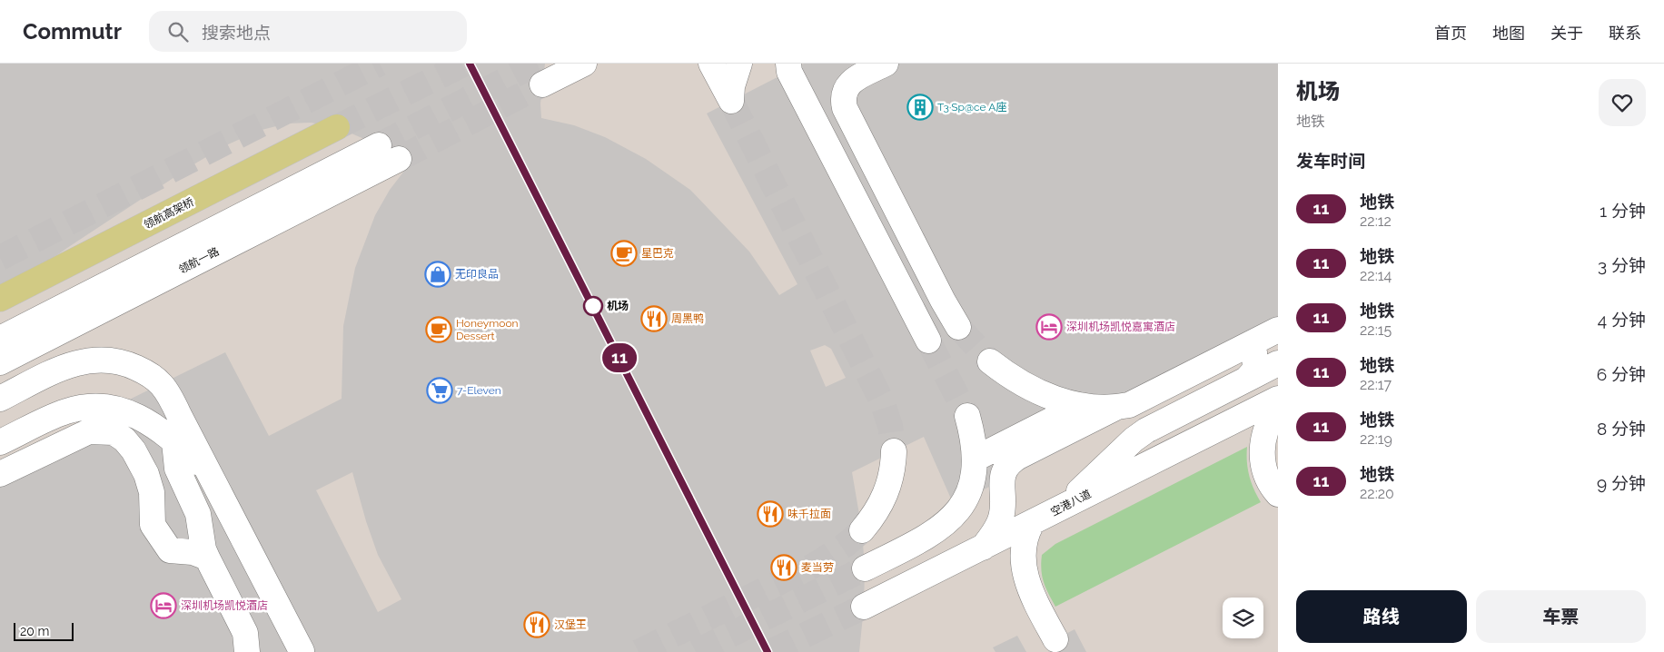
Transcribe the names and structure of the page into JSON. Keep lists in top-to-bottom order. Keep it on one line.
{"streets":{"main road":["领航高架桥"],"street":["领航一路","空港八道"]},"places":{"building":["T3·Sp@ce A座"],"cafe":["星巴克","Honeymoon Dessert"],"shop":["无印良品"],"other":["机场"],"restaurant":["周黑鸭","味千拉面","麦当劳","汉堡王"],"hotel":["深圳机场凯悦嘉寓酒店","深圳机场凯悦酒店"],"supermarket":["7-Eleven"]},"lines":["metro line 11"],"scale_bar":"20 m","page":{"header":"Commutr","search":"搜索地点","nav":["首页","地图","关于","联系"],"on_map":"11","heading":[["机场","地铁"],"发车时间"],"list":[{"mark":"11","name":"地铁","note":"22:12","value":"1 分钟"},{"mark":"11","name":"地铁","note":"22:14","value":"3 分钟"},{"mark":"11","name":"地铁","note":"22:15","value":"4 分钟"},{"mark":"11","name":"地铁","note":"22:17","value":"6 分钟"},{"mark":"11","name":"地铁","note":"22:19","value":"8 分钟"},{"mark":"11","name":"地铁","note":"22:20","value":"9 分钟"}],"buttons":["路线","车票"],"scale":"20 m"}}
